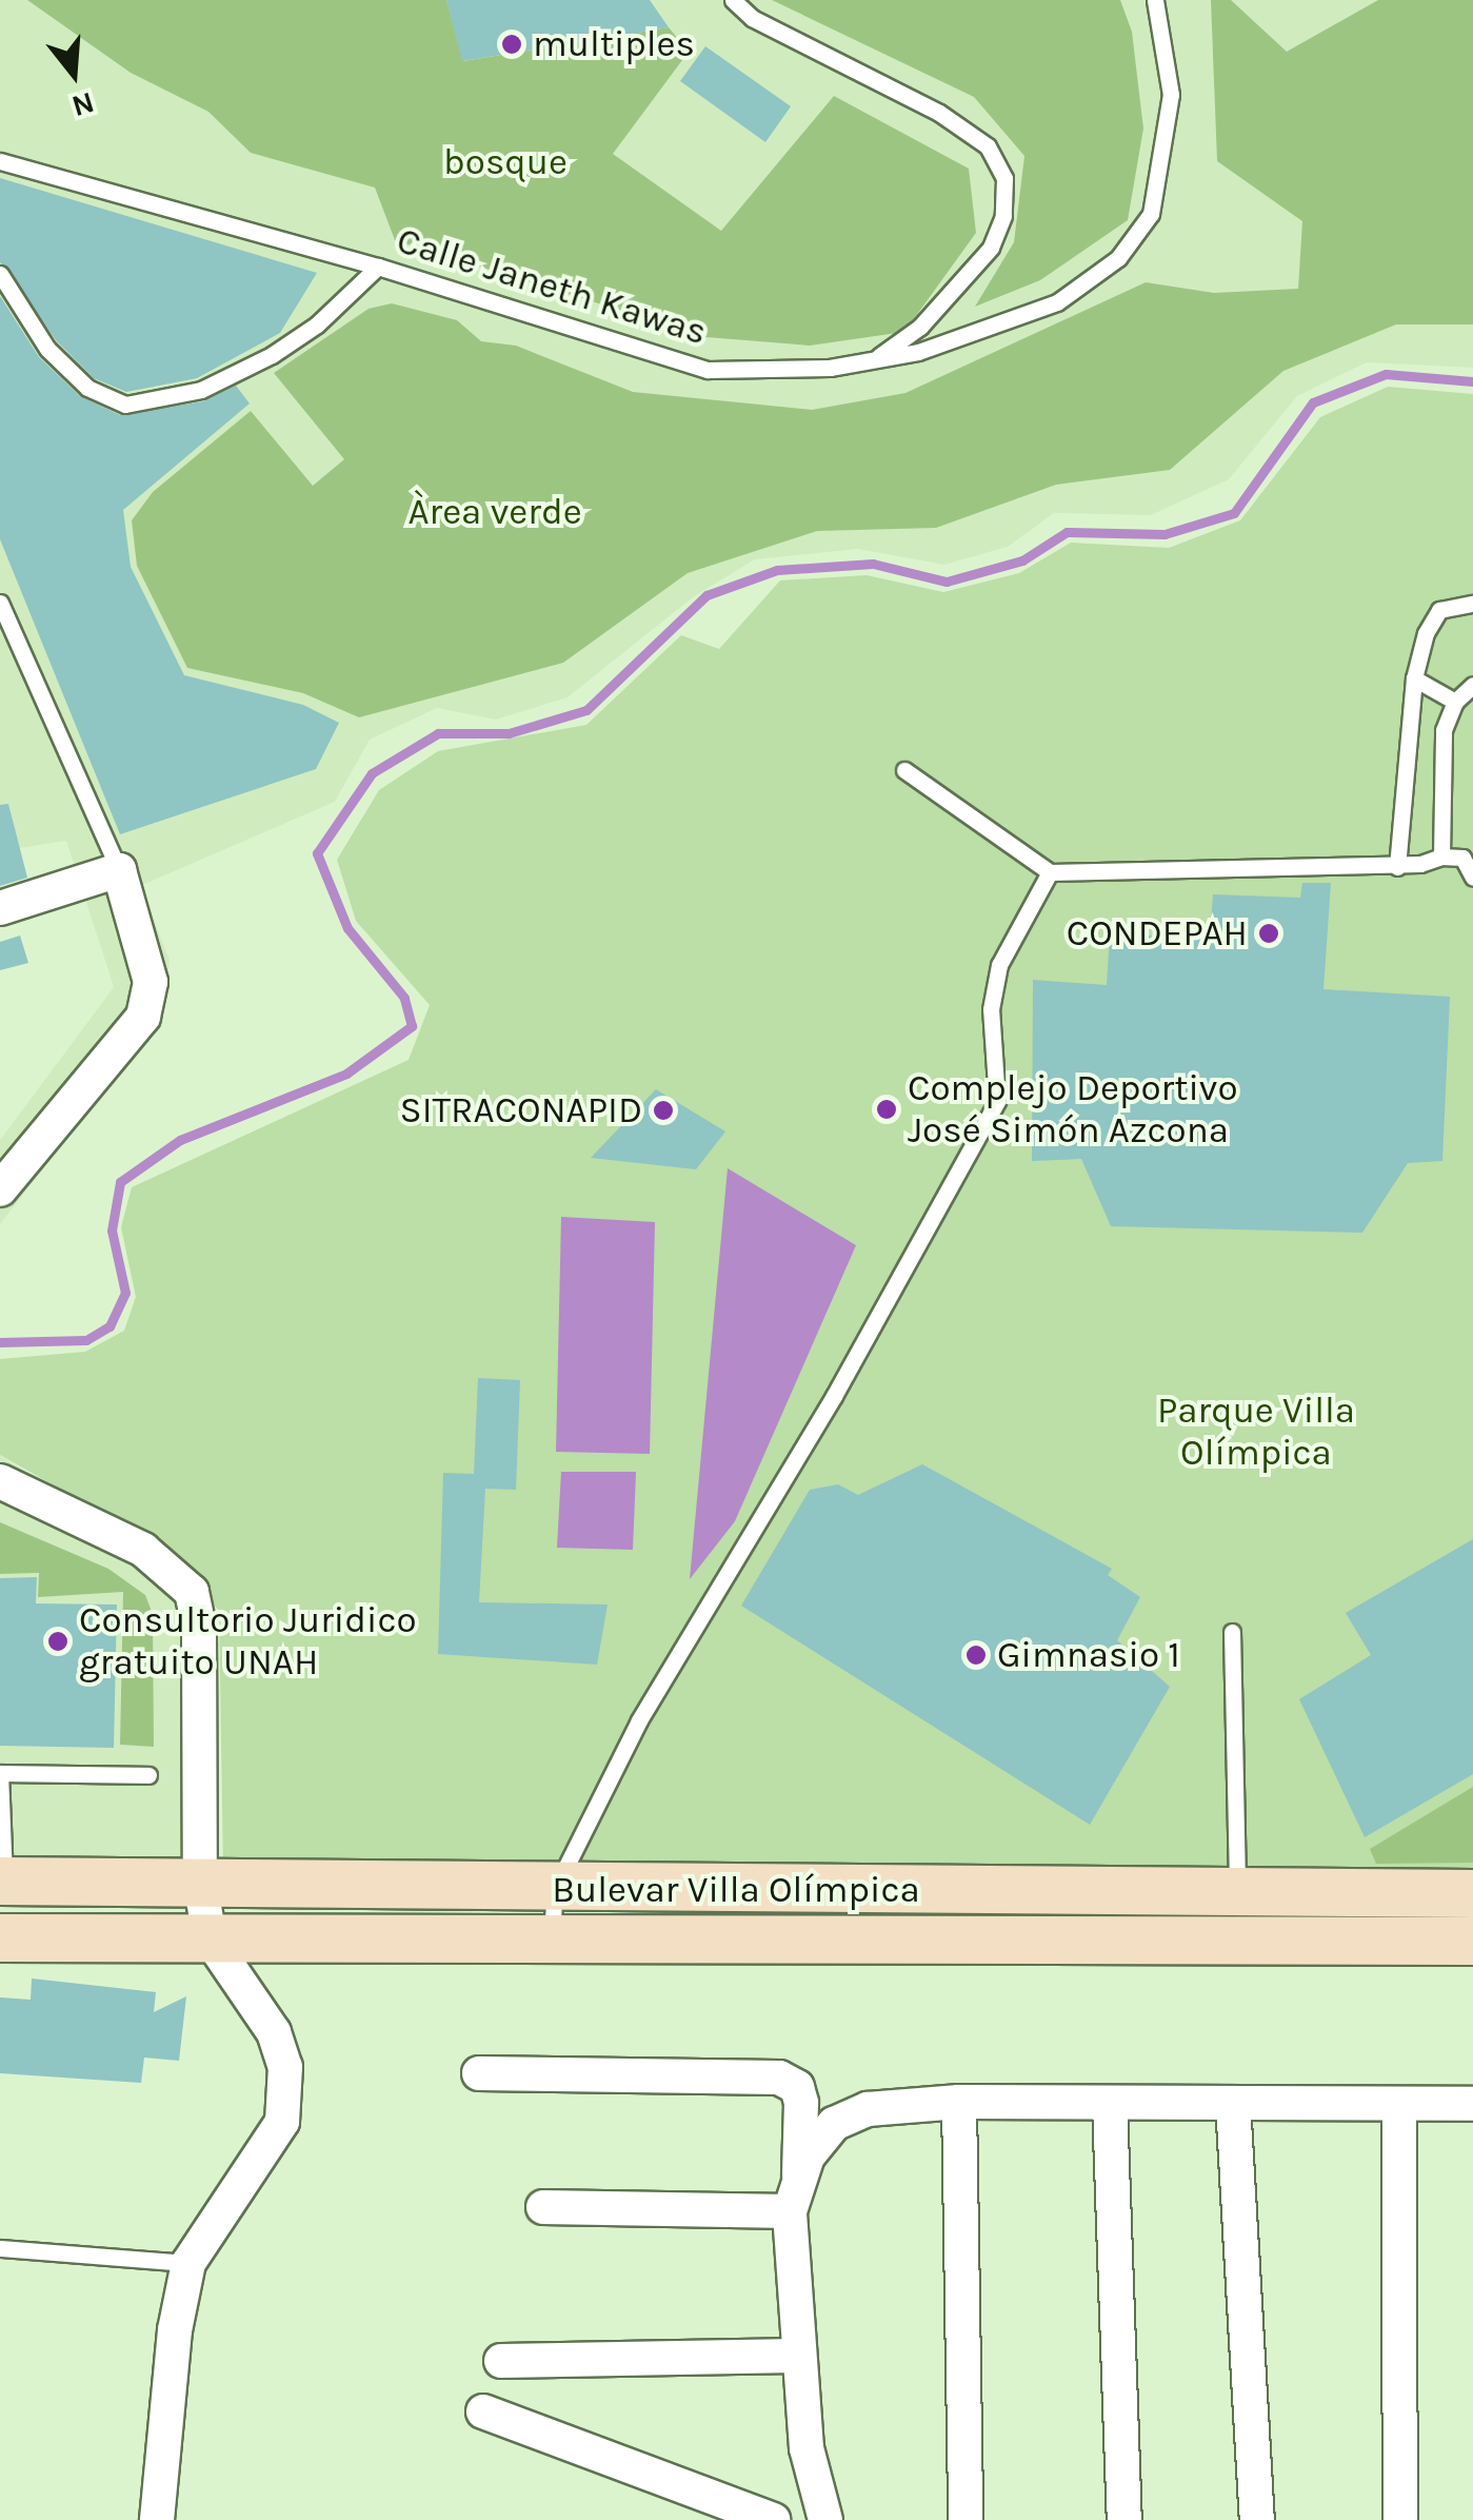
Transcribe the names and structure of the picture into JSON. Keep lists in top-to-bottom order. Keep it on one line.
{"streets":{"main road":["Bulevar Villa Olímpica"],"lane":["Calle Janeth Kawas"]},"parks":["bosque","Àrea verde","Parque Villa Olímpica"],"places":["multiples","CONDEPAH","Complejo Deportivo José Simón Azcona","SITRACONAPID","Consultorio Juridico gratuito UNAH","Gimnasio 1"],"north":"bottom"}
